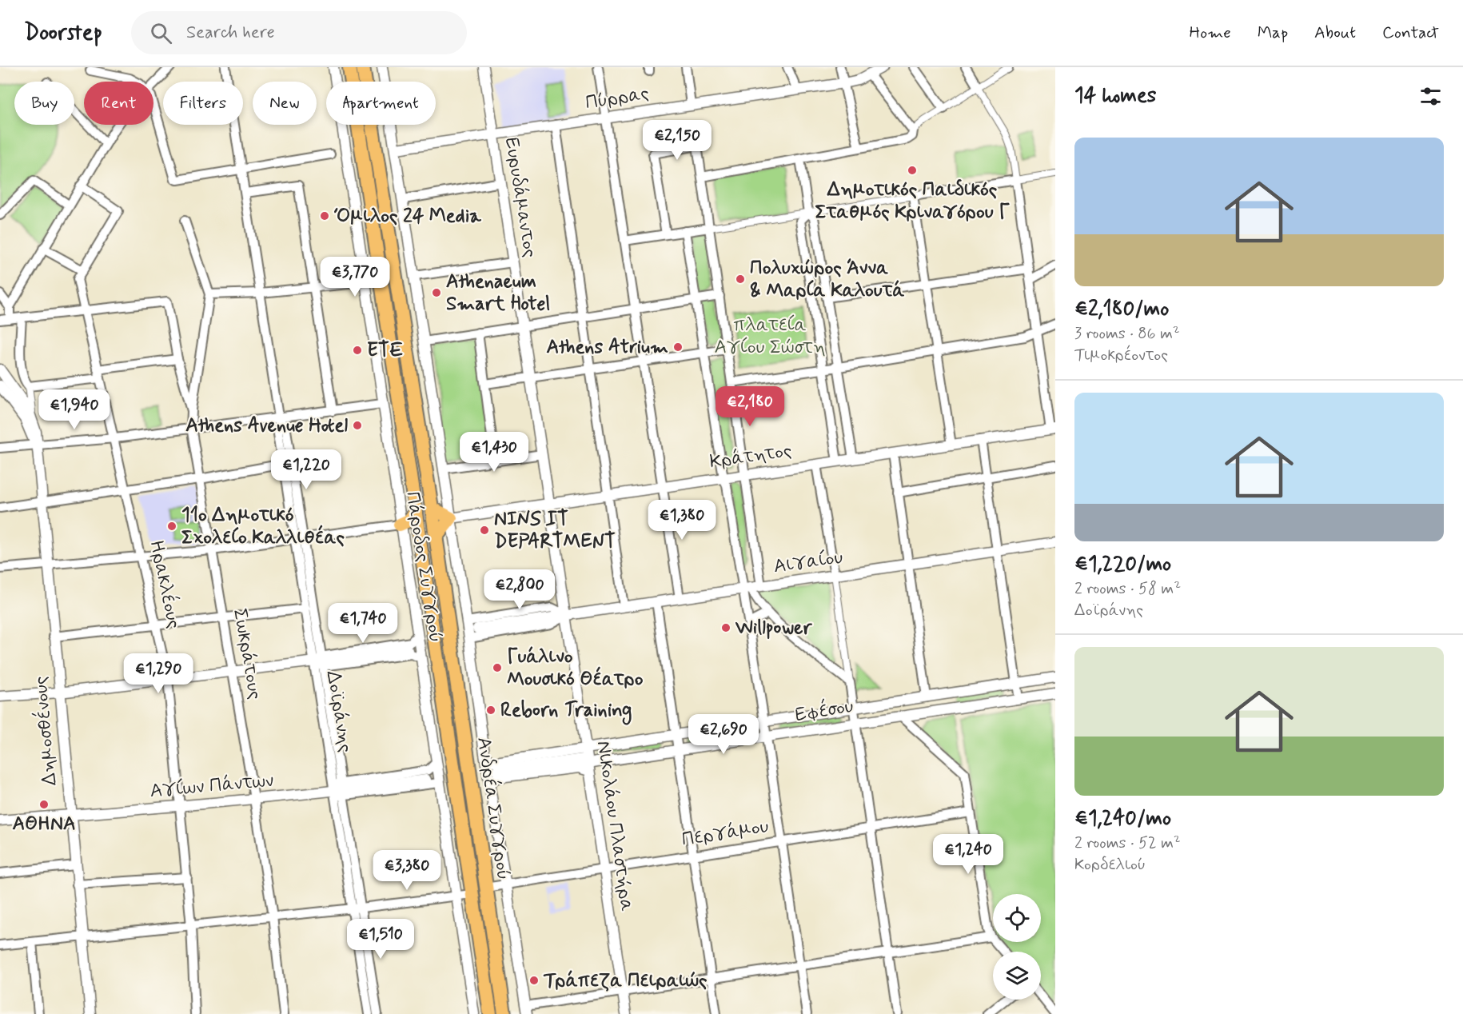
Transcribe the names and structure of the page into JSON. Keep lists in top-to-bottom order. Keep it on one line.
{"streets":{"highway":["Ανδρέα Συγγρού"],"street":["Πύρρας","Ευρυδάμαντος","Κράτητος","Αιγαίου","Πάροδος Συγγρού","Ηρακλέους","Σωκράτους","Εφέσου","Δοϊράνης","Δημοσθένους","Αγίων Πάντων","Νικολάου Πλαστήρα","Περγάμου"]},"crossings":[["Πύρρας","Ευρυδάμαντος"],["Πύρρας","Πάροδος Συγγρού"],["Ευρυδάμαντος","Κράτητος"],["Ευρυδάμαντος","Νικολάου Πλαστήρα"],["Κράτητος","Πάροδος Συγγρού"],["Κράτητος","Νικολάου Πλαστήρα"],["Αιγαίου","Πάροδος Συγγρού"],["Αιγαίου","Νικολάου Πλαστήρα"],["Πάροδος Συγγρού","Εφέσου"],["Πάροδος Συγγρού","Αγίων Πάντων"],["Πάροδος Συγγρού","Περγάμου"],["Ηρακλέους","Σωκράτους"],["Ηρακλέους","Αγίων Πάντων"],["Σωκράτους","Αγίων Πάντων"],["Εφέσου","Νικολάου Πλαστήρα"],["Δοϊράνης","Αγίων Πάντων"],["Δημοσθένους","Αγίων Πάντων"],["Ανδρέα Συγγρού","Περγάμου"],["Νικολάου Πλαστήρα","Περγάμου"]],"parks":["πλατεία Αγίου Σώστη"],"places":["Δημοτικός Παιδικός Σταθμός Κριναγόρου Γ","Όμιλος 24 Media","Πολυχώρος Άννα & Μαρία Καλουτά","Athenaeum Smart Hotel","Athens Atrium","ETE","Athens Avenue Hotel","11ο Δημοτικό Σχολείο Καλλιθέας","NINS IT DEPARTMENT","Willpower","Γυάλινο Μουσικό Θέατρο","Reborn Training","ΑΘΗΝΑ","Τράπεζα Πειραιώς"],"page":{"header":"Doorstep","search":"Search here","nav":["Home","Map","About","Contact"],"heading":"14 homes","chip":["Buy","Rent","Filters","New","Apartment"],"price":["€2,150","€3,770","€2,180","€1,940","€1,430","€1,220","€1,380","€2,800","€1,740","€1,290","€2,690","€1,240","€3,380","€1,510"],"list":[{"name":"€2,180/mo","note":"3 rooms · 86 m² · Τιμοκρέοντος"},{"name":"€1,220/mo","note":"2 rooms · 58 m² · Δοϊράνης"},{"name":"€1,240/mo","note":"2 rooms · 52 m² · Κορδελιού"}]}}
